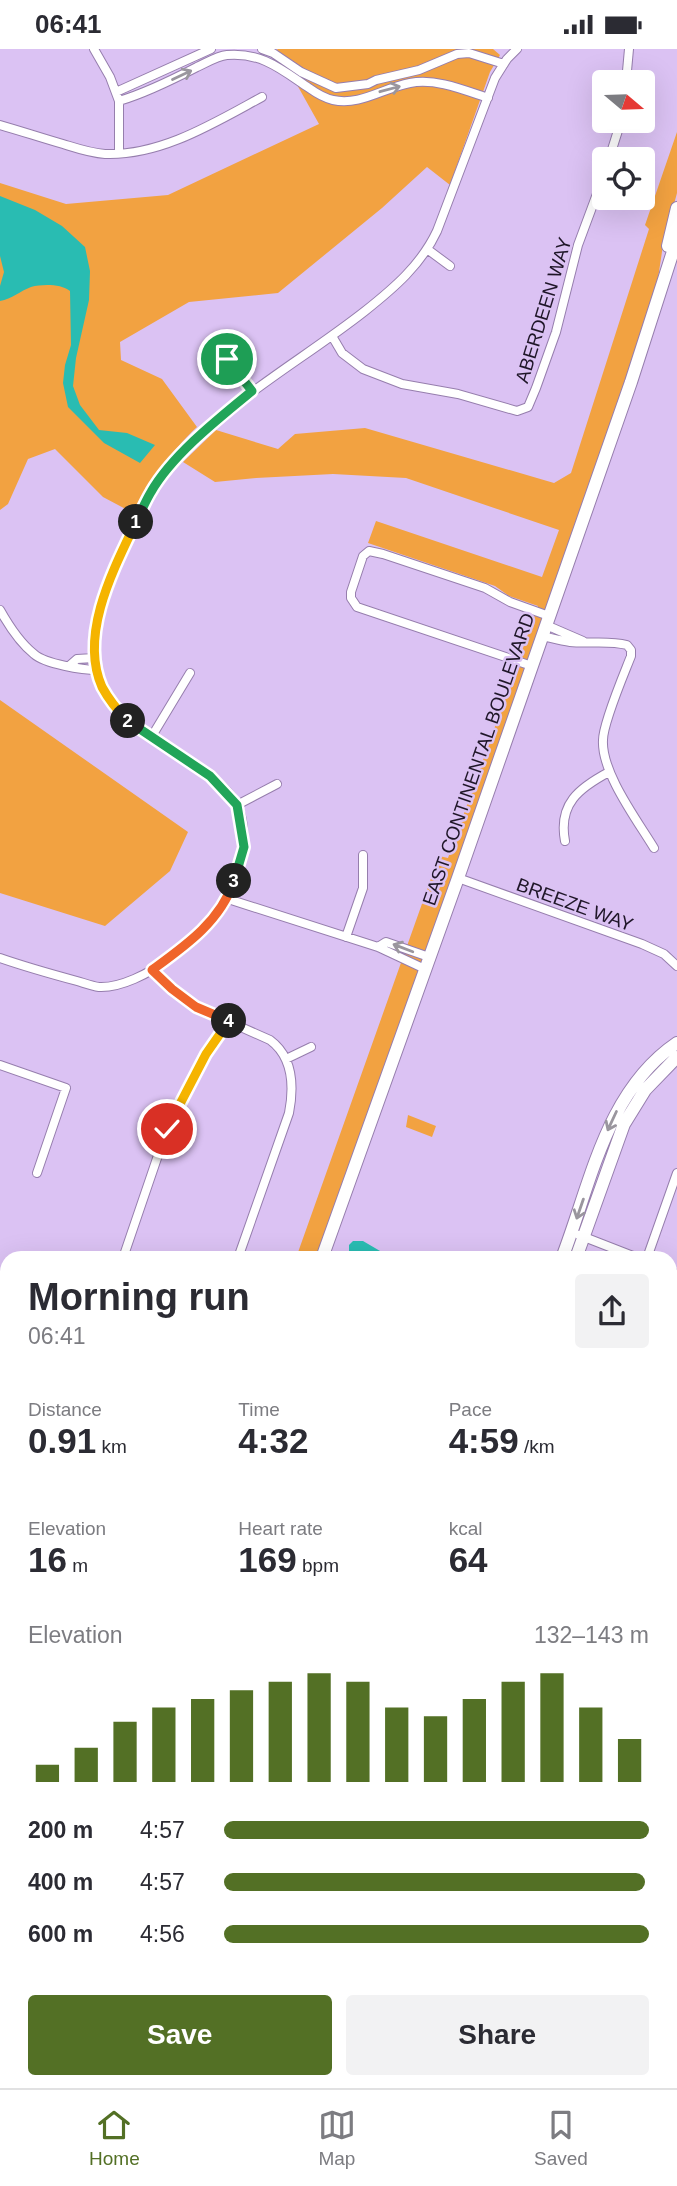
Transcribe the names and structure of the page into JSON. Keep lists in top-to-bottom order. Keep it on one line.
{"streets":{"main road":["EAST CONTINENTAL BOULEVARD"],"street":["ABERDEEN WAY","BREEZE WAY"]},"crossings":[["EAST CONTINENTAL BOULEVARD","BREEZE WAY"]],"north":"right","page":{"status":"06:41","pins":["1","2","3","4"],"heading":["Morning run","06:41"],"stats":[["Distance","0.91 km"],["Time","4:32"],["Pace","4:59 /km"],["Elevation","16 m"],["Heart rate","169 bpm"],["kcal","64"]],"chart":["Elevation","132–143 m"],"list":[{"name":"200 m","note":"4:57"},{"name":"400 m","note":"4:57"},{"name":"600 m","note":"4:56"}],"buttons":["Save","Share"],"tabs":["Home","Map","Saved"]}}
